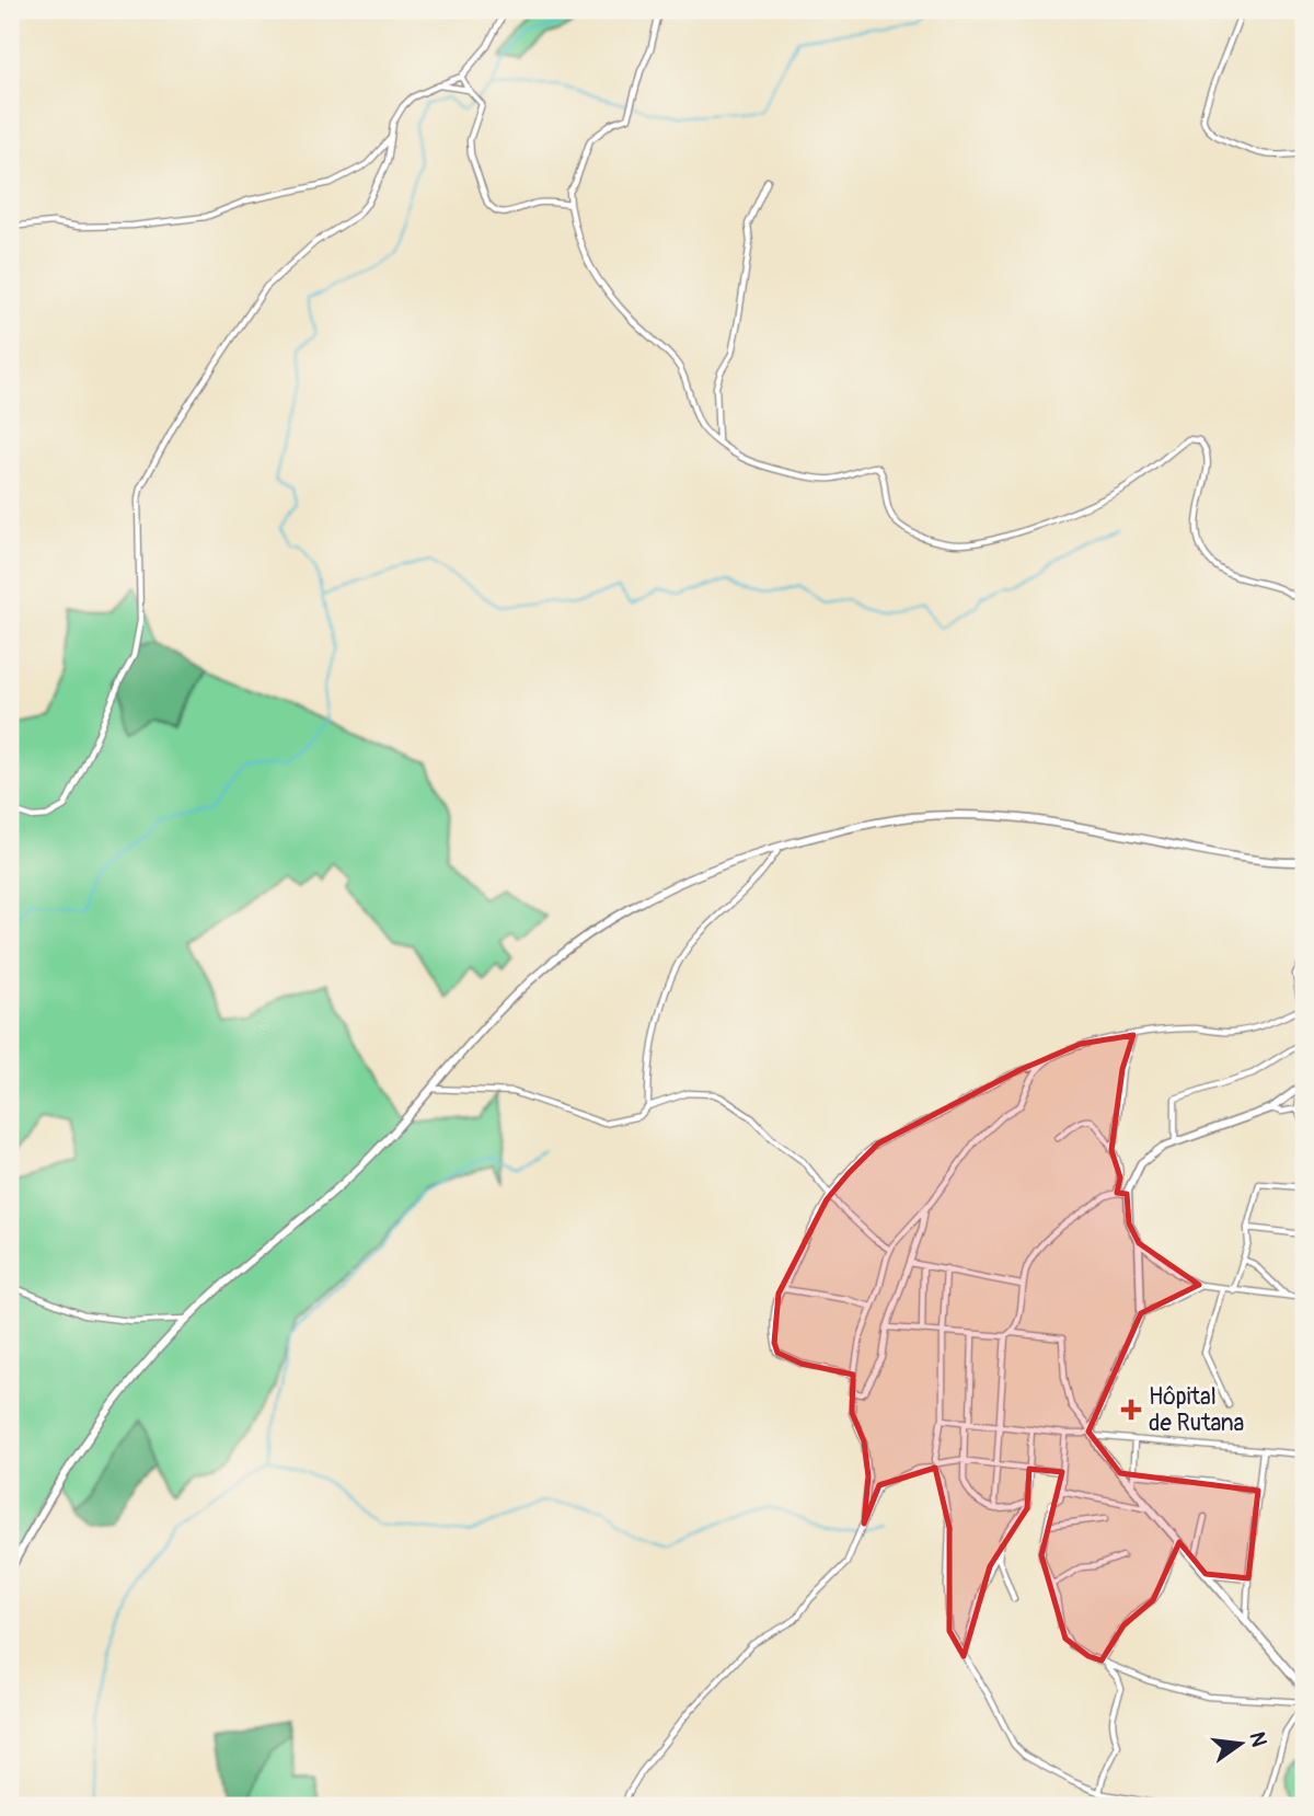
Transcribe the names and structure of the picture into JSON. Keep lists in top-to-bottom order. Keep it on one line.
{"places":{"health":["Hôpital de Rutana"]},"north":"right"}
